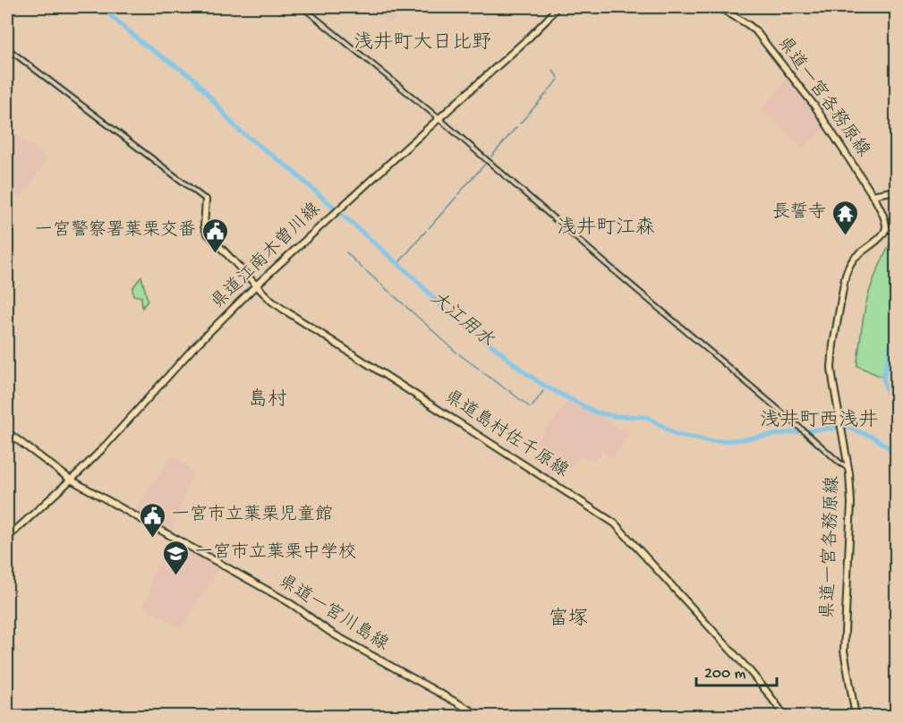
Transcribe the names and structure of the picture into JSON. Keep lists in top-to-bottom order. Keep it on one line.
{"streets":{"main road":["県道一宮各務原線","県道江南木曽川線","県道島村佐千原線","県道一宮川島線"]},"crossings":[["県道江南木曽川線","県道島村佐千原線"],["県道江南木曽川線","県道一宮川島線"]],"districts":["浅井町大日比野","浅井町江森","島村","浅井町西浅井","富塚"],"water":["大江用水"],"places":{"temple":["長誓寺"],"public building":["一宮警察署葉栗交番","一宮市立葉栗児童館"],"school or university":["一宮市立葉栗中学校"]},"scale_bar":"200 m"}
